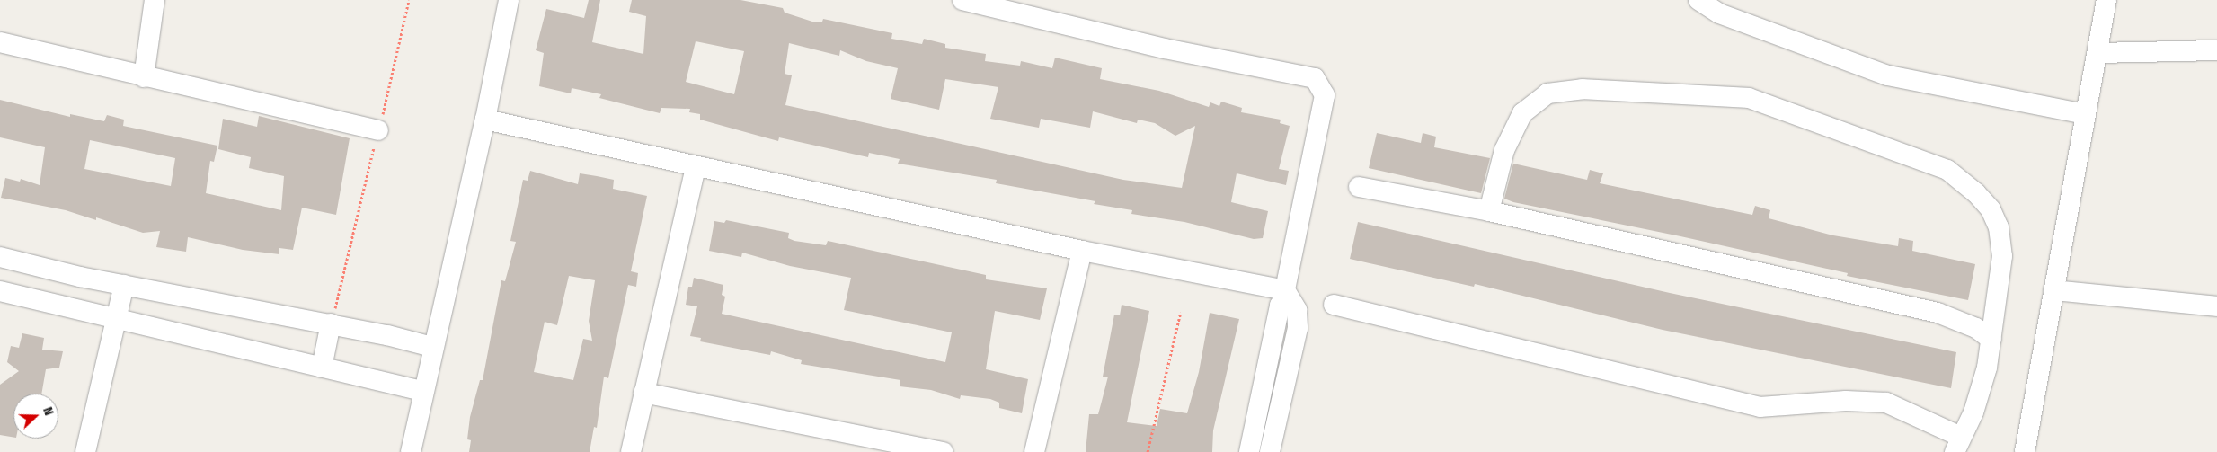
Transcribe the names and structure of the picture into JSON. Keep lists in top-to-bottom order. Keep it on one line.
{"north":"right"}
